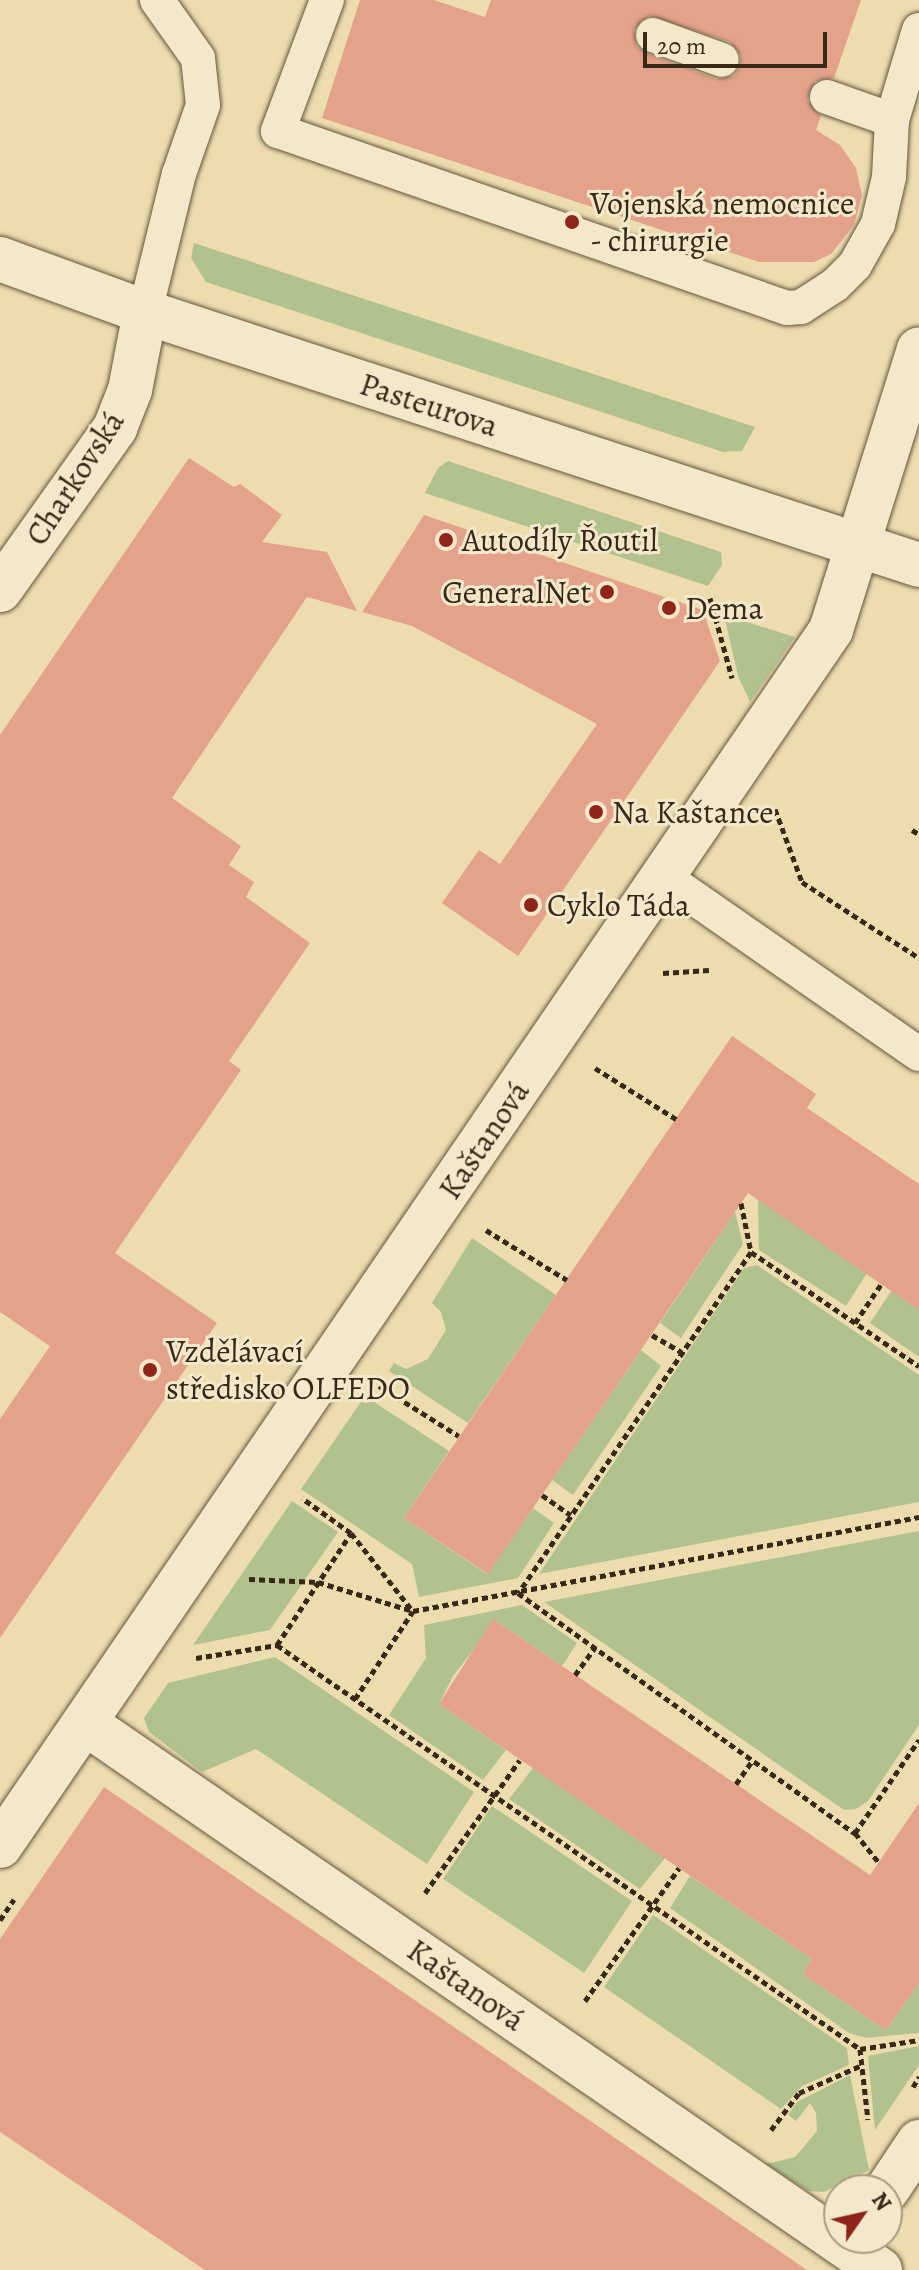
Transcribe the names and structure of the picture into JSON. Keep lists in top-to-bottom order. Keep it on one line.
{"streets":{"street":["Pasteurova","Charkovská","Kaštanová"]},"crossings":[["Pasteurova","Charkovská"],["Pasteurova","Kaštanová"]],"places":["Vojenská nemocnice - chirurgie","Autodíly Řoutil","GeneralNet","Dema","Na Kaštance","Cyklo Táda","Vzdělávací středisko OLFEDO"],"scale_bar":"20 m","north":"top right"}
